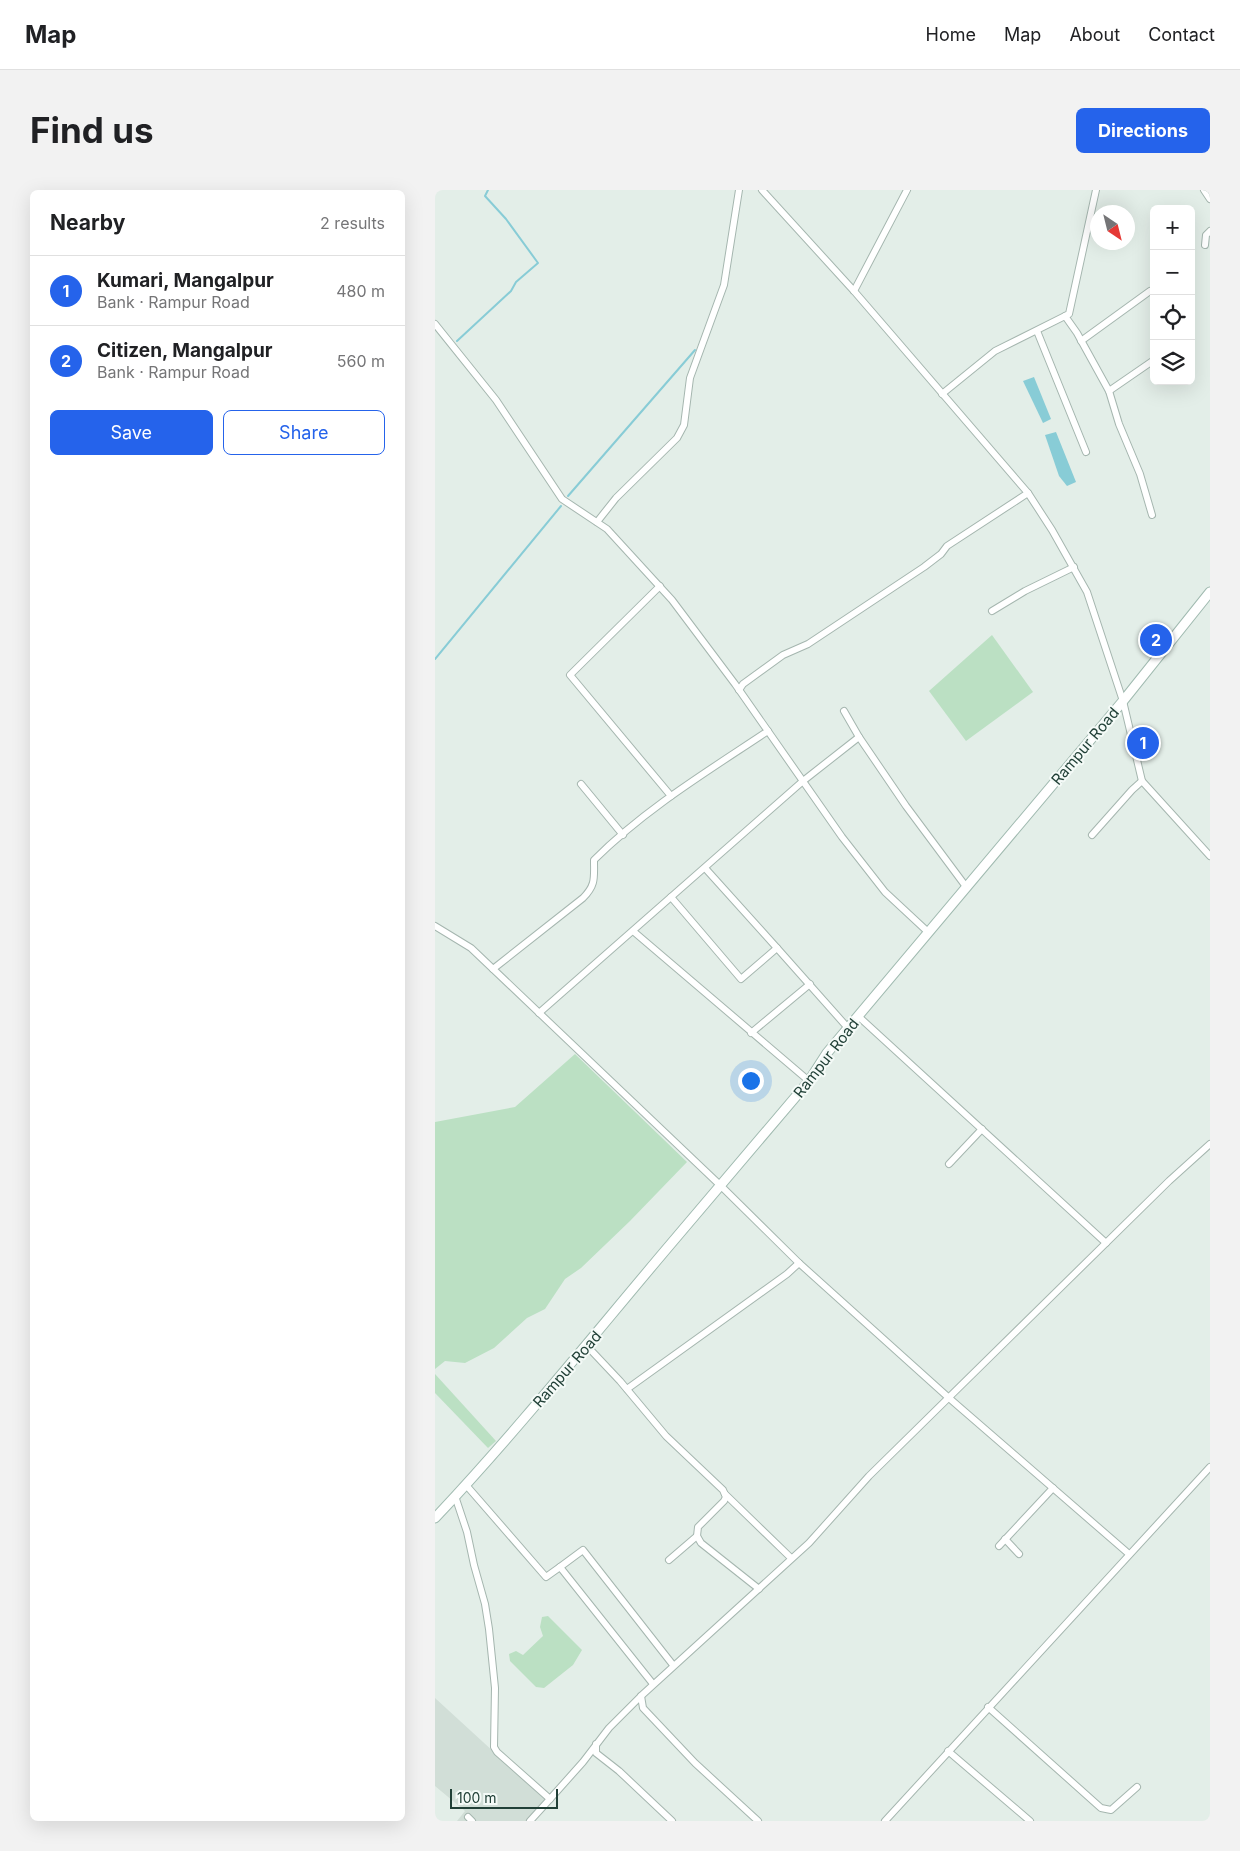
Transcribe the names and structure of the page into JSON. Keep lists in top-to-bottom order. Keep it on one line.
{"streets":{"main road":["Rampur Road"]},"scale_bar":"100 m","north":"bottom right","page":{"header":"Map","nav":["Home","Map","About","Contact"],"buttons":["Directions",["Save","Share"]],"title":"Find us","heading":["Nearby","2 results"],"map_buttons":["+","−"],"list":[{"mark":"1","name":"Kumari, Mangalpur","note":"Bank · Rampur Road","value":"480 m"},{"mark":"2","name":"Citizen, Mangalpur","note":"Bank · Rampur Road","value":"560 m"}],"pins":["2","1"],"scale":"100 m"}}
